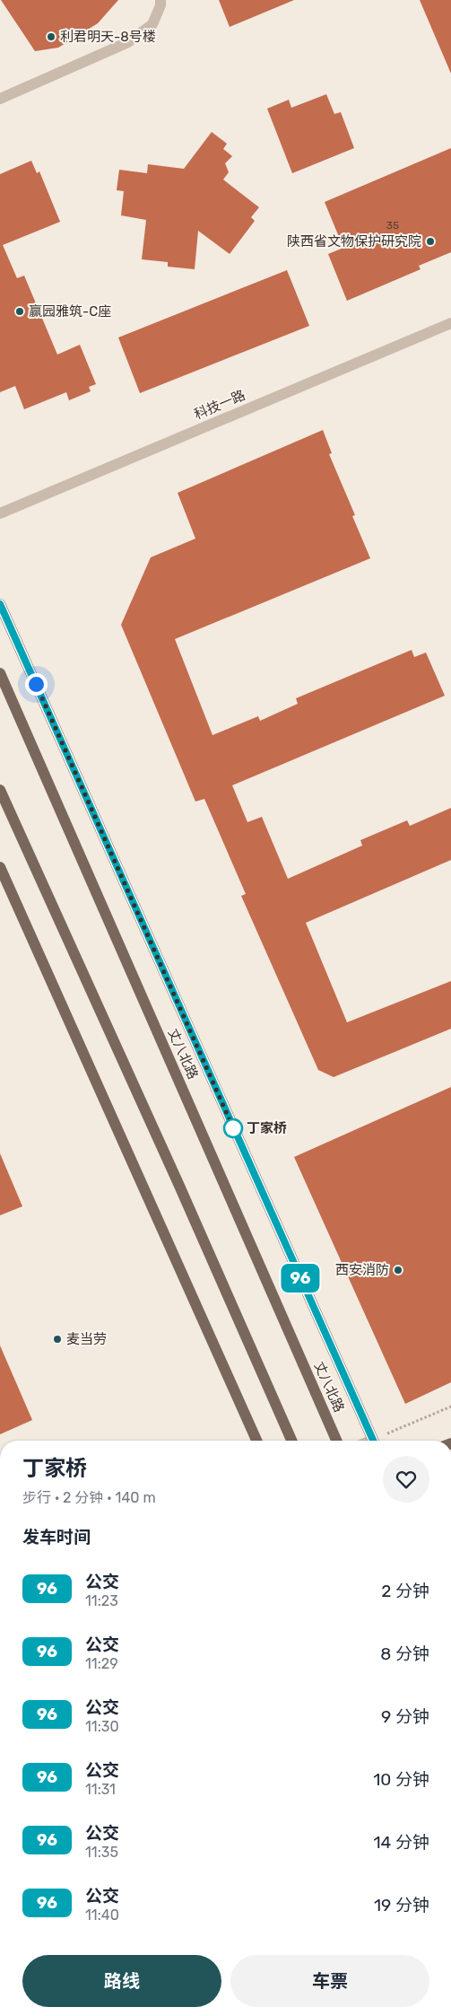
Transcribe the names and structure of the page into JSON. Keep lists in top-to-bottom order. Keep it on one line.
{"streets":{"main road":["丈八北路"],"street":["科技一路"]},"places":["利君明天-8号楼","陕西省文物保护研究院","赢园雅筑-C座","丁家桥","西安消防","麦当劳"],"lines":["bus line 96"],"house_numbers":["35"],"page":{"on_map":"96","heading":[["丁家桥","步行 · 2 分钟 · 140 m"],"发车时间"],"list":[{"mark":"96","name":"公交","note":"11:23","value":"2 分钟"},{"mark":"96","name":"公交","note":"11:29","value":"8 分钟"},{"mark":"96","name":"公交","note":"11:30","value":"9 分钟"},{"mark":"96","name":"公交","note":"11:31","value":"10 分钟"},{"mark":"96","name":"公交","note":"11:35","value":"14 分钟"},{"mark":"96","name":"公交","note":"11:40","value":"19 分钟"}],"buttons":["路线","车票"]}}
